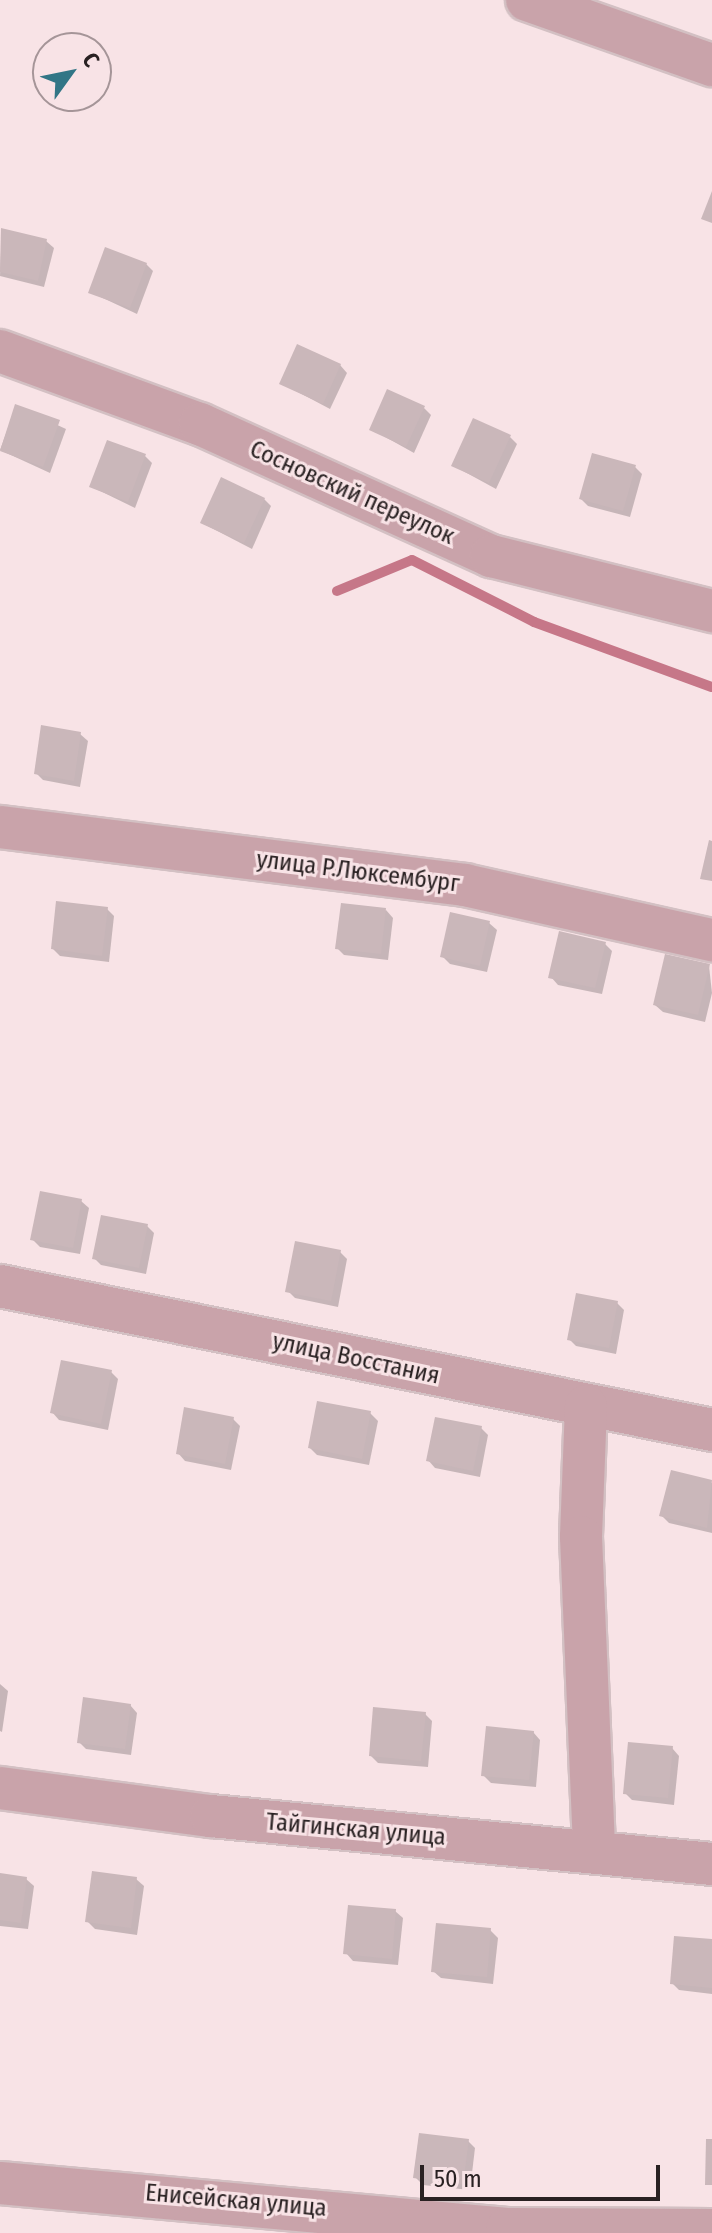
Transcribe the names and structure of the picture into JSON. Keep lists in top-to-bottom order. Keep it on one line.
{"streets":{"street":["Сосновский переулок","улица Р.Люксембург","улица Восстания","Тайгинская улица","Енисейская улица"]},"scale_bar":"50 m","north":"top right"}
